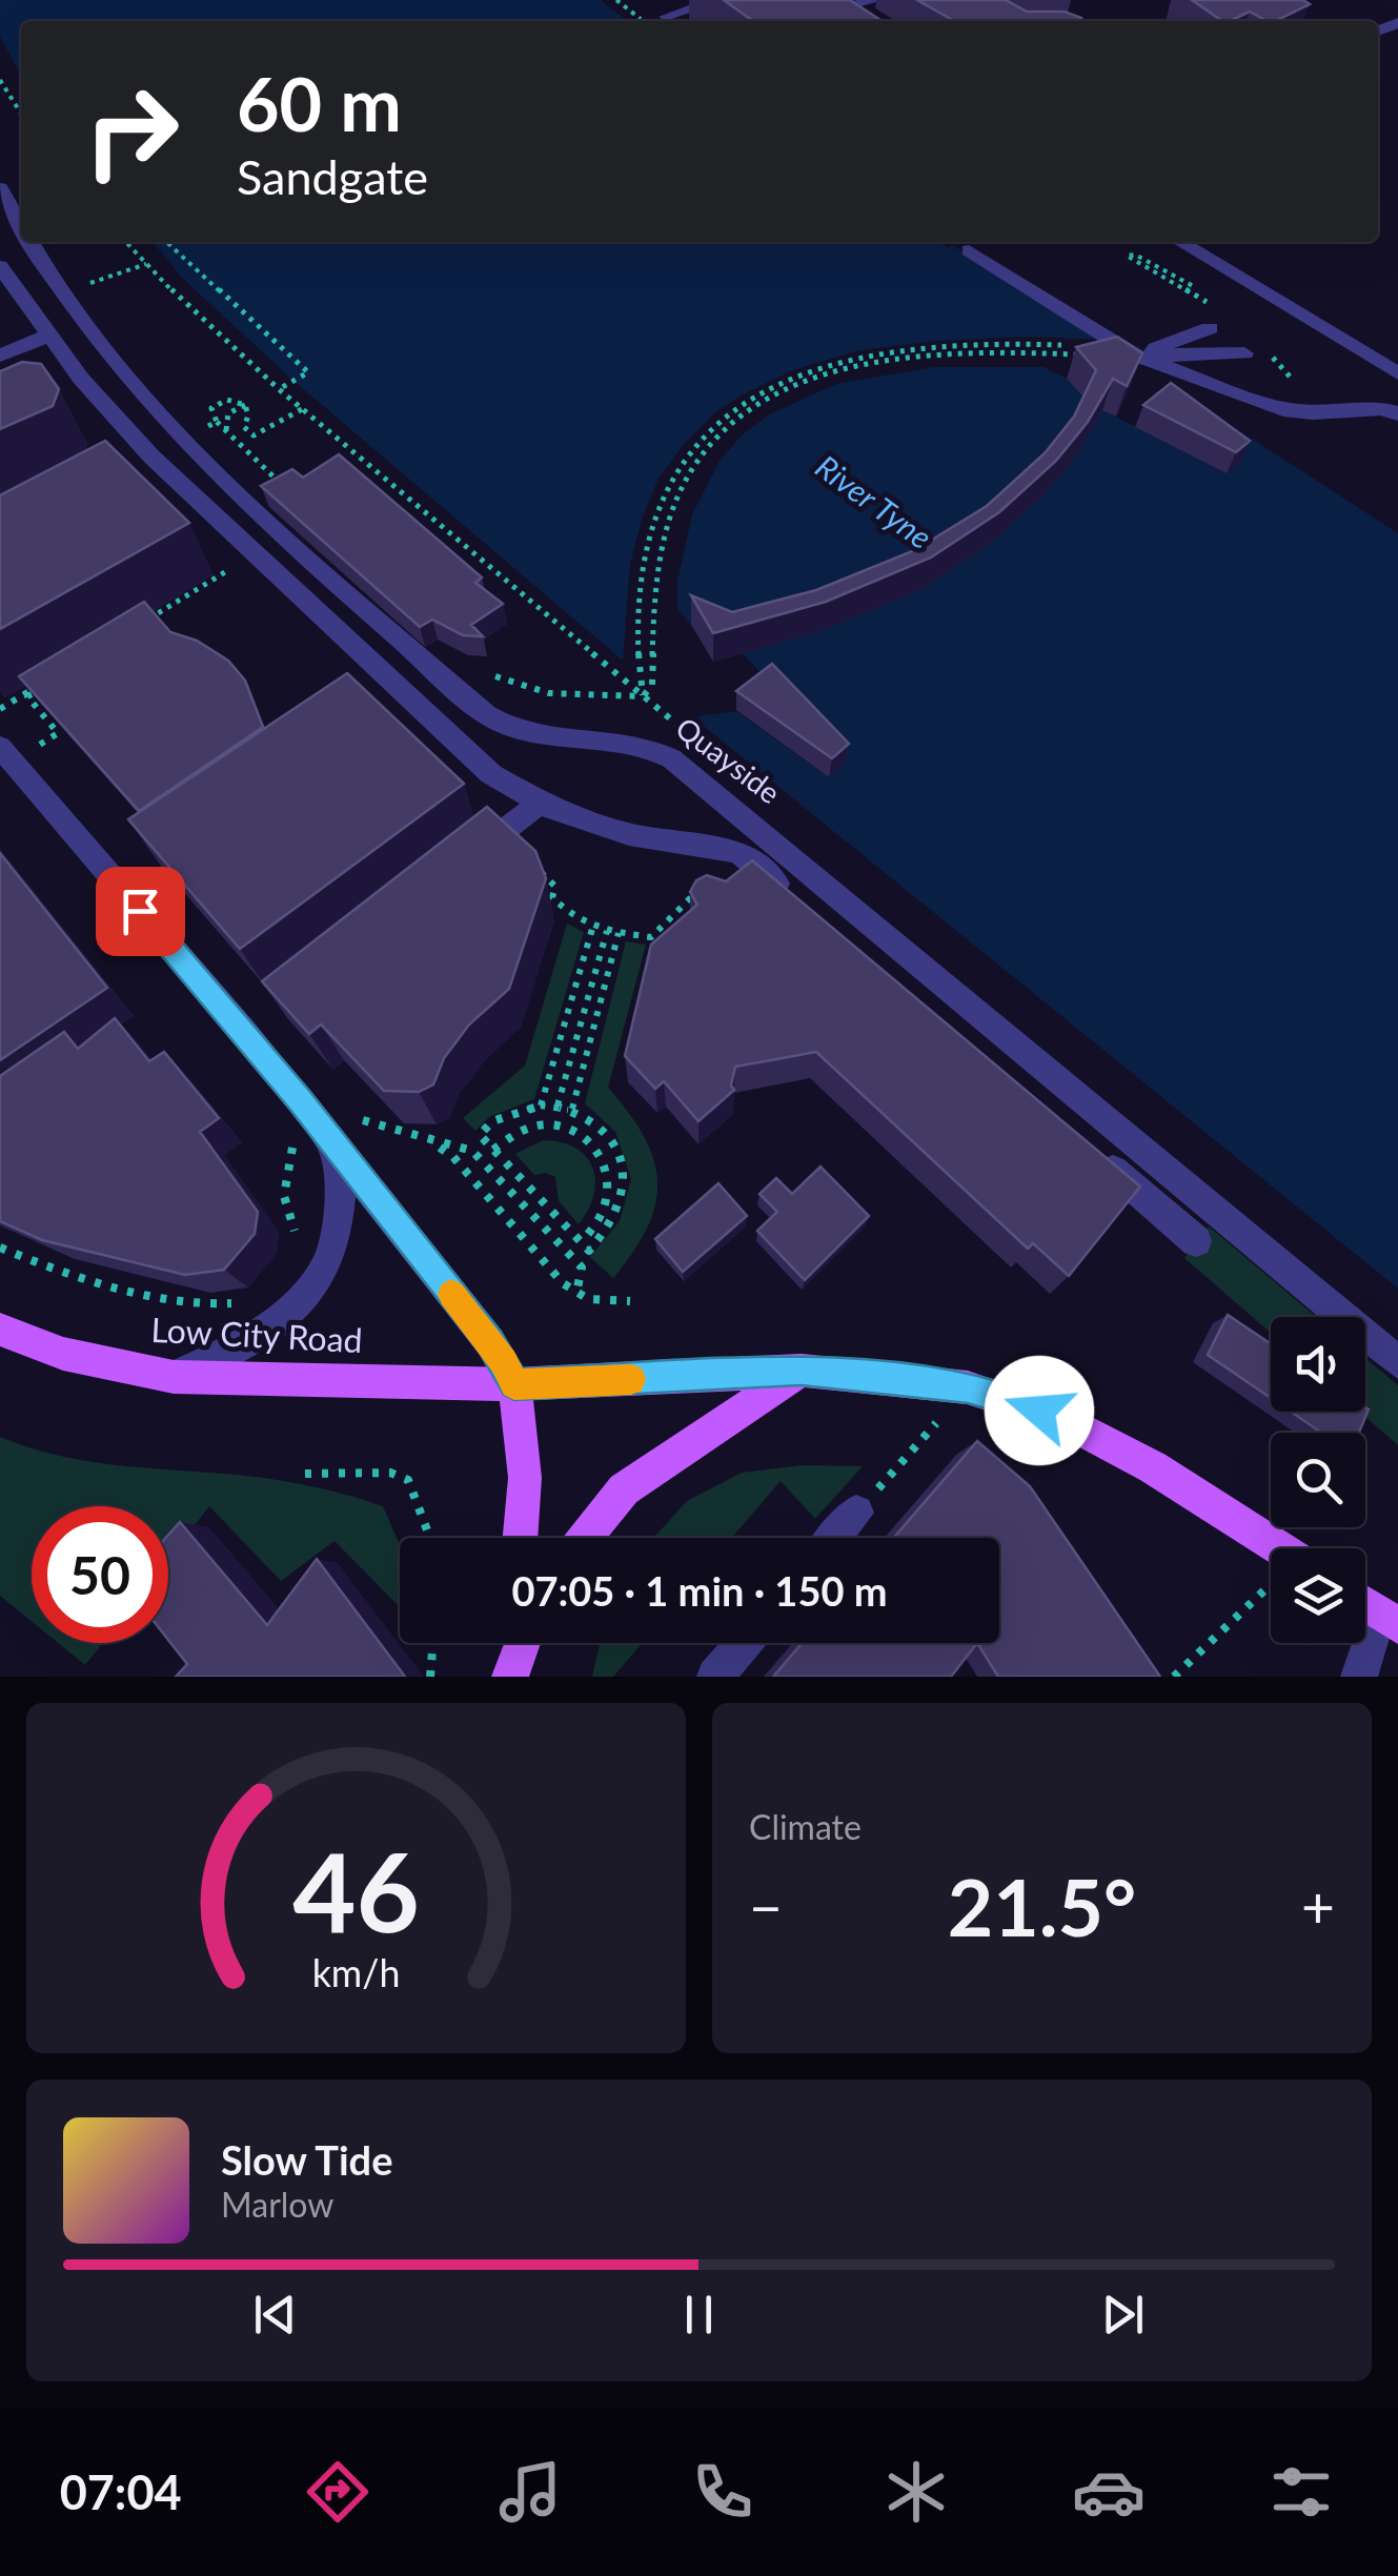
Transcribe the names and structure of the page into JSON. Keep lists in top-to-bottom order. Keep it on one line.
{"streets":{"main road":["Low City Road"],"street":["Quayside"]},"water":["River Tyne"],"page":{"turn":["60 m","Sandgate"],"limit":"50","trip":"07:05 · 1 min · 150 m","tile":"Climate","heat":["−","21.5°","+"],"song":["Slow Tide","Marlow"],"tabs":"07:04","gauge":["46","km/h"]}}
